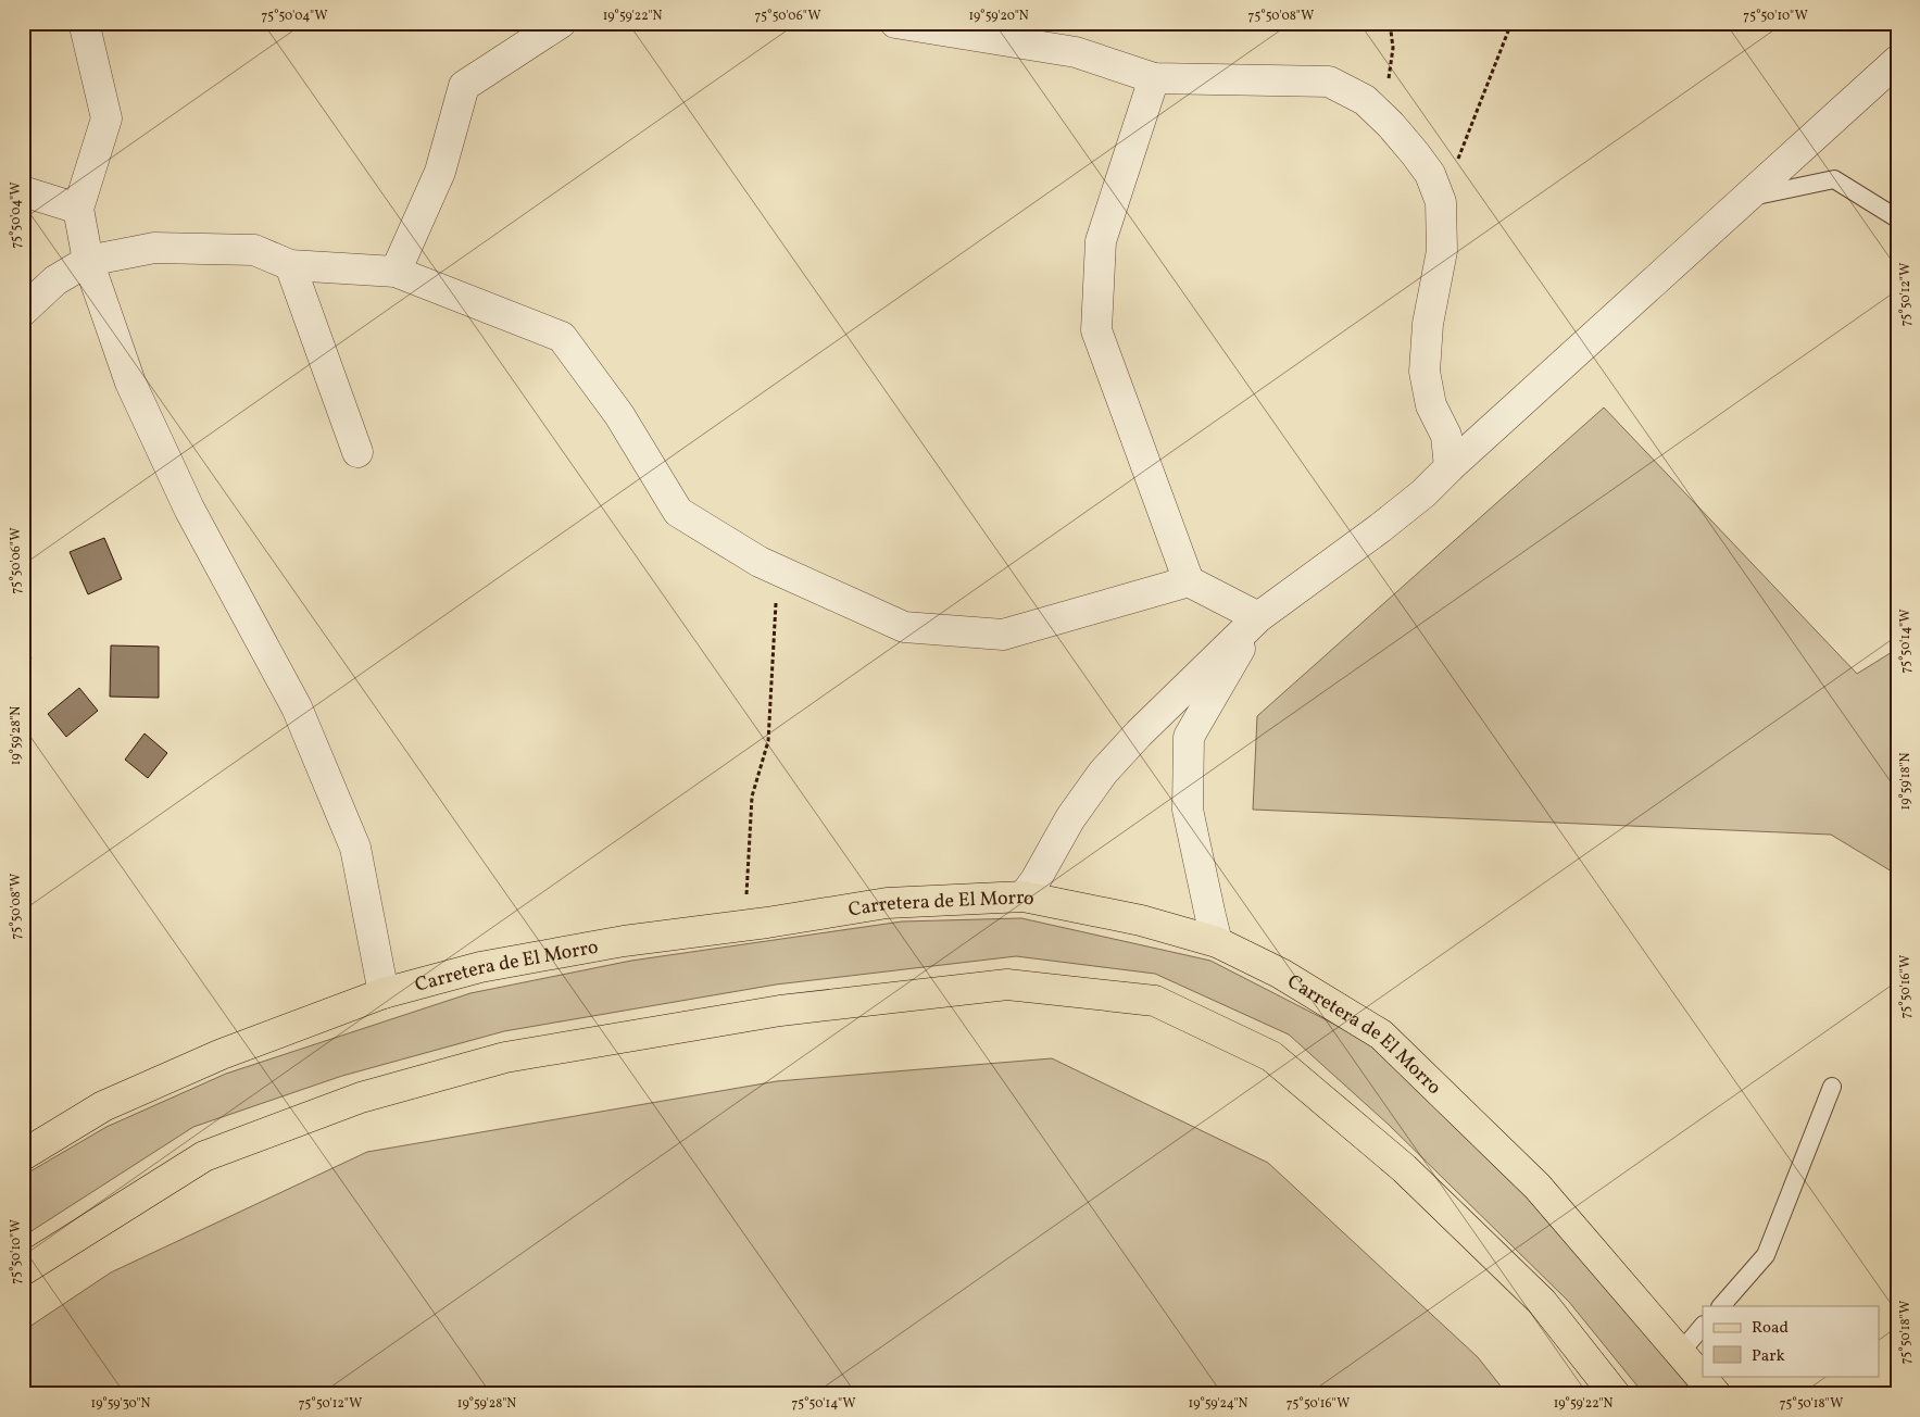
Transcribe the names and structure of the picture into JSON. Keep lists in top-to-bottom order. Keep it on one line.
{"streets":{"main road":["Carretera de El Morro"]},"legend":["Road","Park"],"coordinates":["75°50'04\"W","19°59'22\"N","75°50'06\"W","19°59'20\"N","75°50'08\"W","75°50'10\"W","75°50'12\"W","75°50'14\"W","19°59'28\"N","19°59'18\"N","75°50'16\"W","75°50'18\"W","19°59'30\"N","19°59'24\"N"]}
